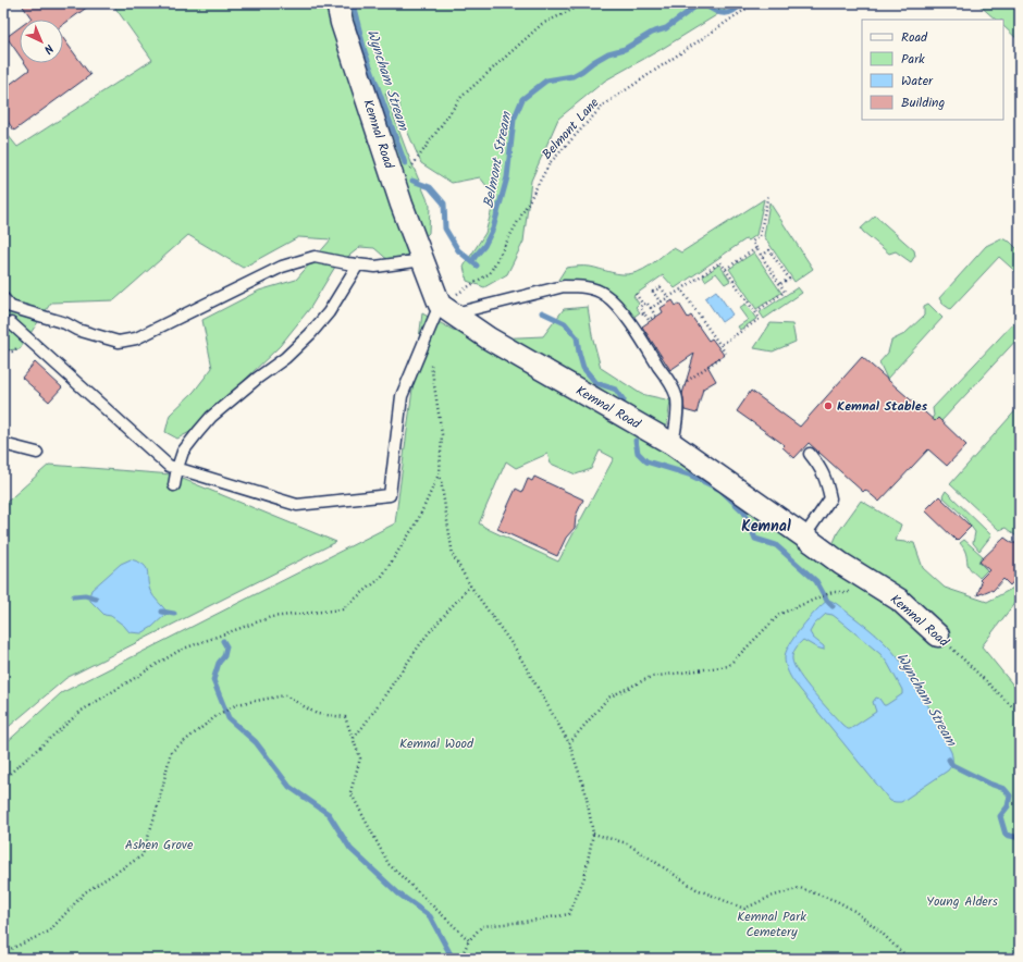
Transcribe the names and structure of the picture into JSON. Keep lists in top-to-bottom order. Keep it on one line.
{"streets":{"street":["Kemnal Road"],"path":["Belmont Lane"]},"crossings":[["Belmont Lane","Kemnal Road"]],"districts":["Kemnal"],"water":["Wyncham Stream","Belmont Stream"],"parks":["Kemnal Wood","Ashen Grove","Young Alders","Kemnal Park Cemetery"],"places":["Kemnal Stables"],"legend":["Road","Park","Water","Building"],"north":"bottom right"}
